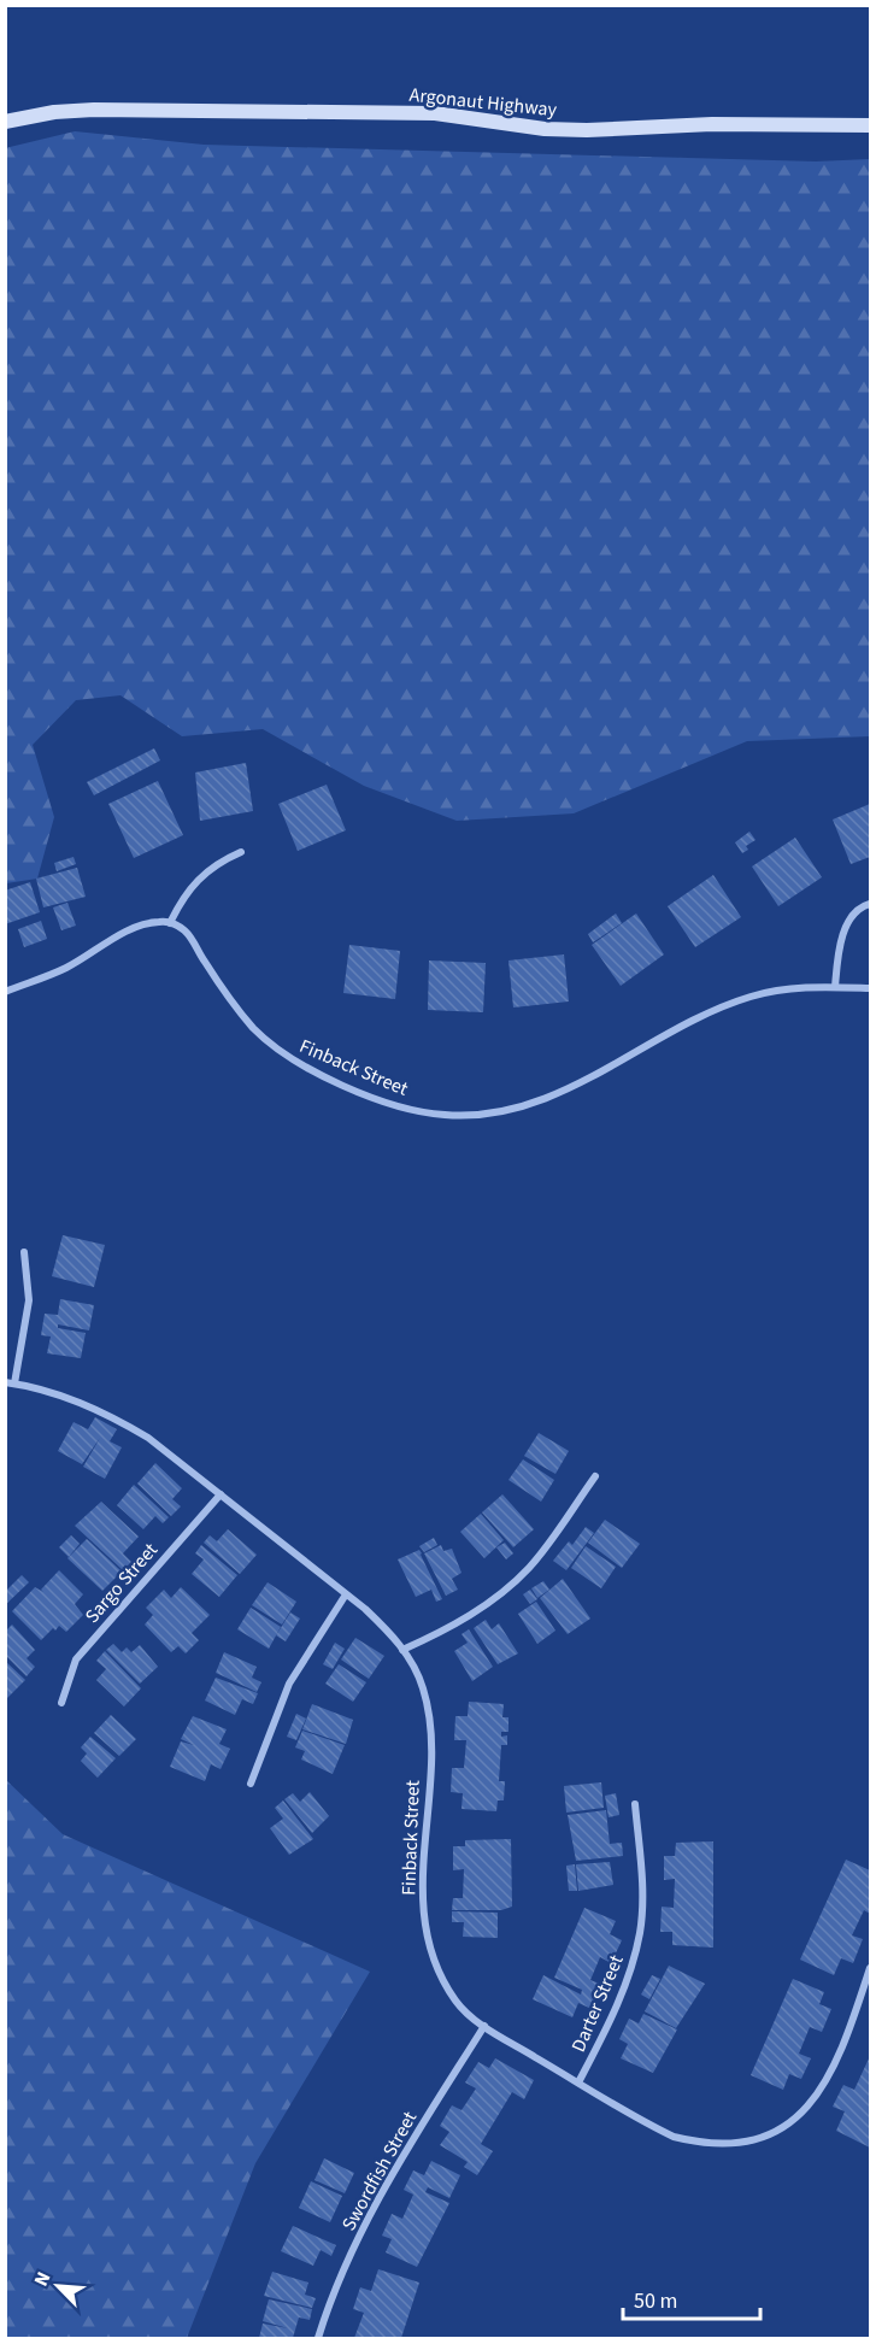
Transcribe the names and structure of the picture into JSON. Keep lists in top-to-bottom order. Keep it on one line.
{"streets":{"street":["Argonaut Highway","Finback Street","Sargo Street","Darter Street","Swordfish Street"]},"crossings":[["Finback Street","Sargo Street"],["Finback Street","Darter Street"],["Finback Street","Swordfish Street"]],"scale_bar":"50 m","north":"top left"}
